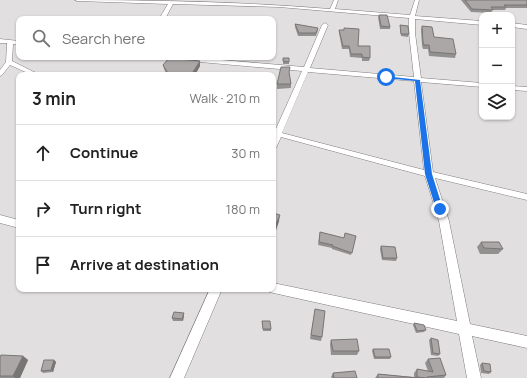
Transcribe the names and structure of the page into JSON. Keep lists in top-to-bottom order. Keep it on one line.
{"page":{"map_buttons":["+","−"],"search":"Search here","heading":["3 min","Walk · 210 m"],"list":[["Continue","30 m"],["Turn right","180 m"],"Arrive at destination"]}}
